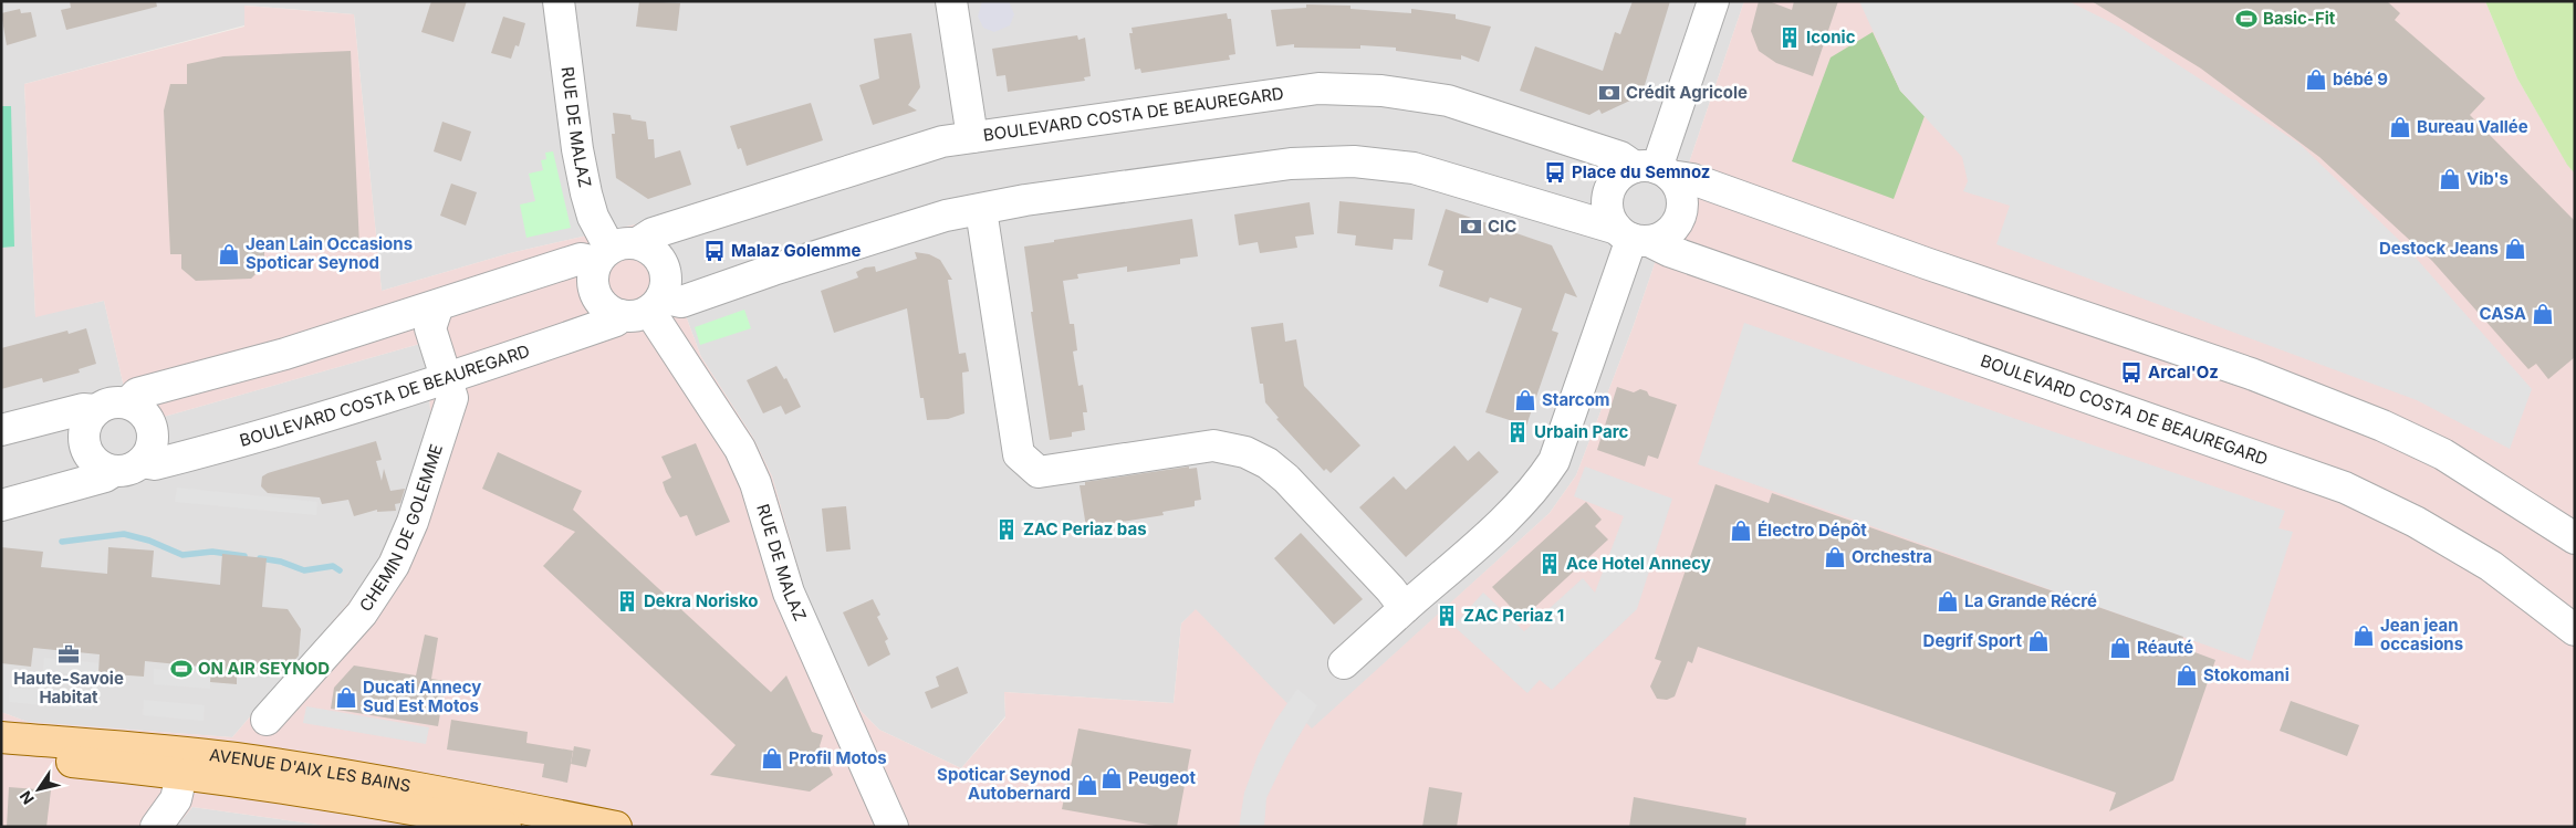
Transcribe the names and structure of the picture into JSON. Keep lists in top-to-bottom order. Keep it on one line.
{"streets":{"main road":["AVENUE D'AIX LES BAINS"],"street":["BOULEVARD COSTA DE BEAUREGARD","RUE DE MALAZ","CHEMIN DE GOLEMME"]},"crossings":[["BOULEVARD COSTA DE BEAUREGARD","RUE DE MALAZ"],["BOULEVARD COSTA DE BEAUREGARD","CHEMIN DE GOLEMME"]],"places":{"sports":["Basic-Fit","ON AIR SEYNOD"],"building":["Iconic","Urbain Parc","ZAC Periaz bas","Ace Hotel Annecy","Dekra Norisko","ZAC Periaz 1"],"shop":["bébé 9","Bureau Vallée","Vib's","Destock Jeans","Jean Lain Occasions Spoticar Seynod","CASA","Starcom","Électro Dépôt","Orchestra","La Grande Récré","Jean jean occasions","Degrif Sport","Réauté","Stokomani","Ducati Annecy Sud Est Motos","Profil Motos","Peugeot","Spoticar Seynod Autobernard"],"bank":["Crédit Agricole","CIC"],"bus stop":["Place du Semnoz","Malaz Golemme","Arcal'Oz"],"office":["Haute-Savoie Habitat"]},"north":"bottom left"}
